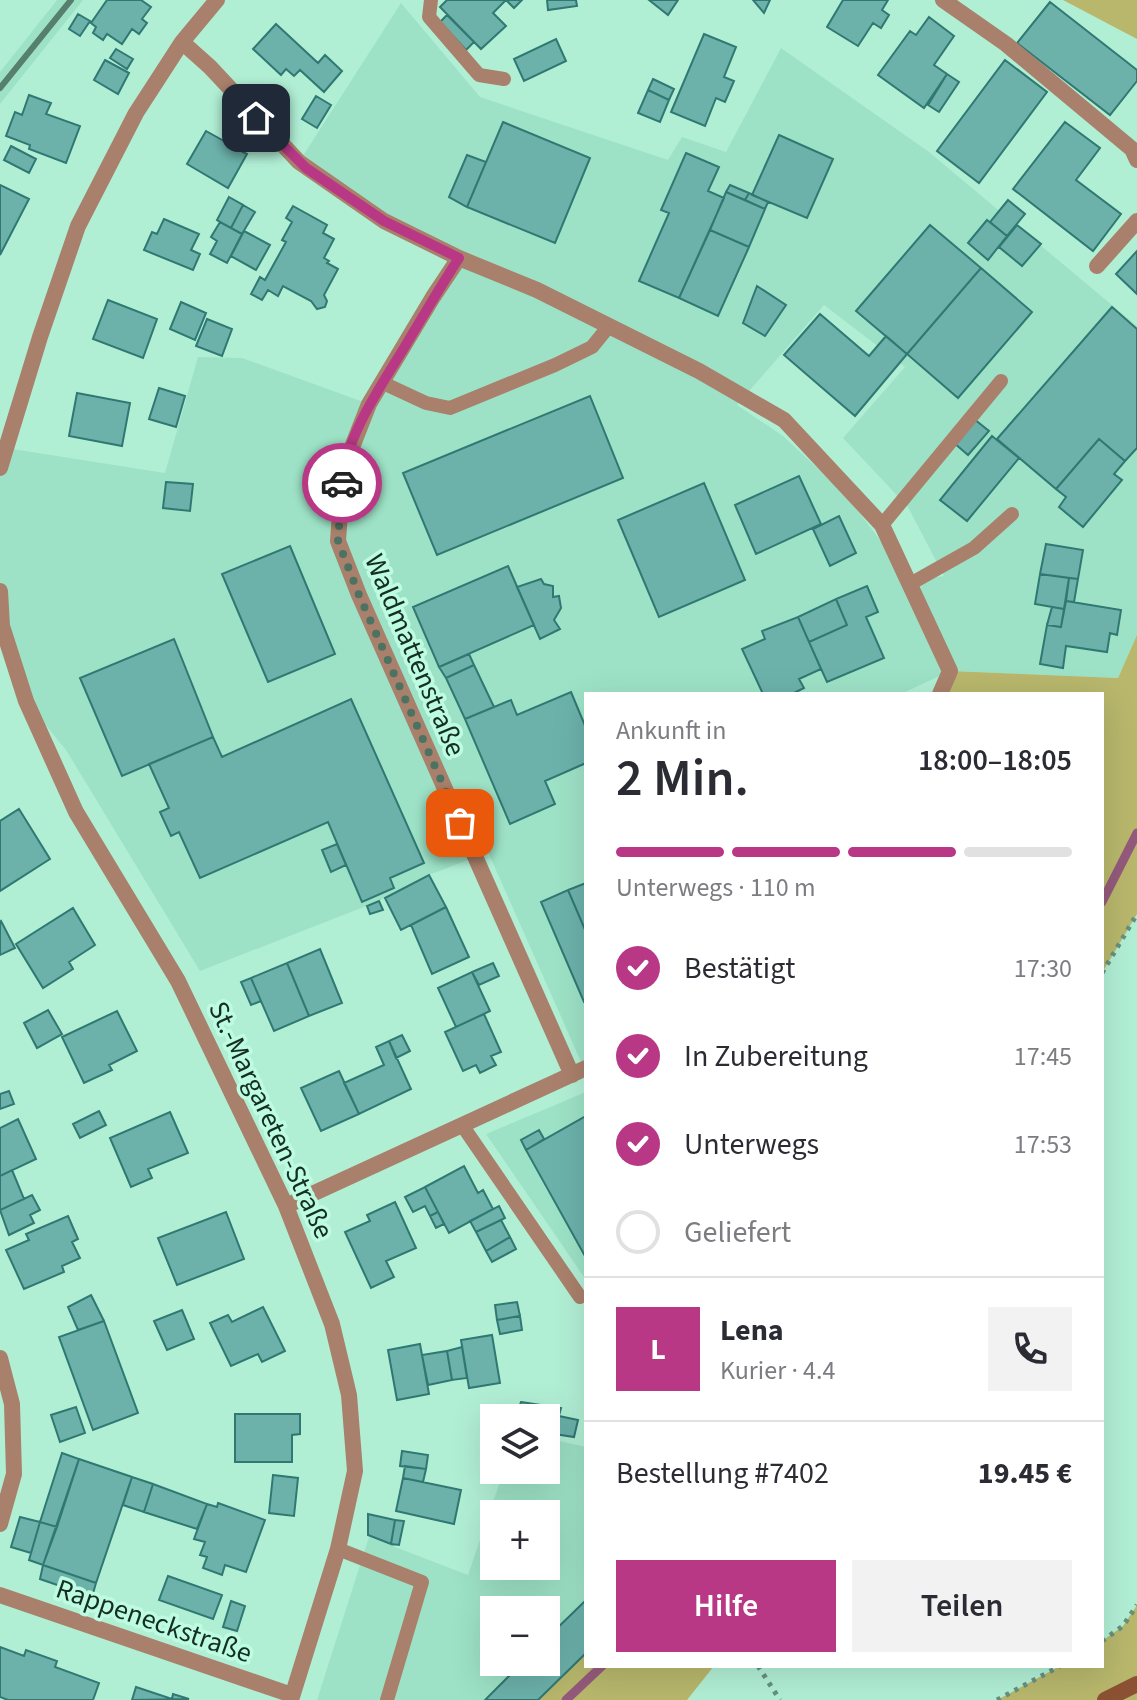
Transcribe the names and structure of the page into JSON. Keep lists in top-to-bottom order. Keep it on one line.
{"streets":{"street":["Waldmattenstraße","St.-Margareten-Straße","Rappeneckstraße"]},"crossings":[["Waldmattenstraße","St.-Margareten-Straße"],["St.-Margareten-Straße","Rappeneckstraße"]],"page":{"heading":["2 Min.","Ankunft in","18:00–18:05"],"panel":["Lena","Kurier · 4.4","Bestellung #7402","19.45 €"],"bar":"Unterwegs · 110 m","list":[["Bestätigt","17:30"],["In Zubereitung","17:45"],["Unterwegs","17:53"],"Geliefert"],"round":"L","map_buttons":["+","−"],"buttons":["Hilfe","Teilen"]}}
